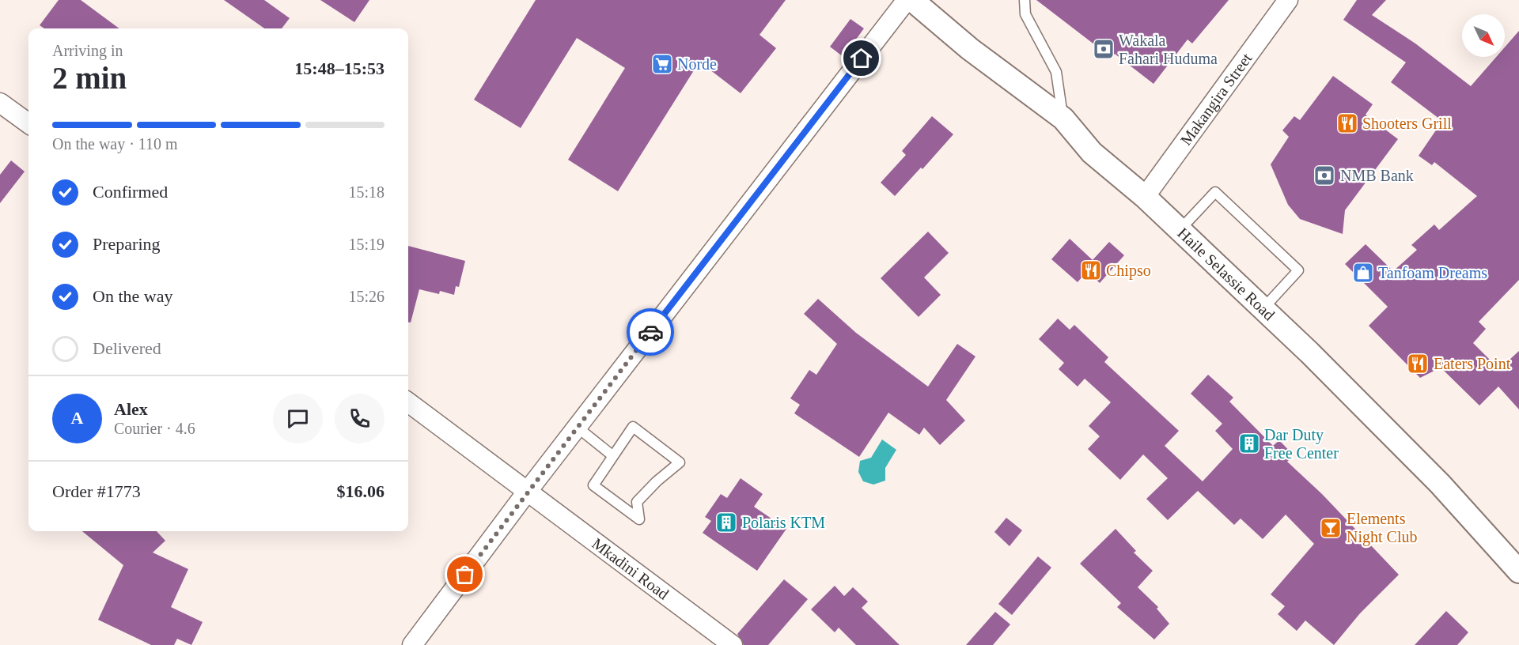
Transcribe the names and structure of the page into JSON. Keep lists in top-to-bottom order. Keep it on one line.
{"streets":{"street":["Makangira Street","Haile Selassie Road","Mkadini Road"]},"crossings":[["Makangira Street","Haile Selassie Road"]],"places":{"bank":["Wakala Fahari Huduma","NMB Bank"],"supermarket":["Norde"],"restaurant":["Shooters Grill","Chipso","Eaters Point"],"shop":["Tanfoam Dreams"],"building":["Dar Duty Free Center","Polaris KTM"],"bar":["Elements Night Club"]},"north":"bottom right","page":{"heading":["2 min","Arriving in","15:48–15:53"],"panel":["Alex","Courier · 4.6","Order #1773","$16.06"],"bar":"On the way · 110 m","list":[["Confirmed","15:18"],["Preparing","15:19"],["On the way","15:26"],"Delivered"],"round":"A"}}
